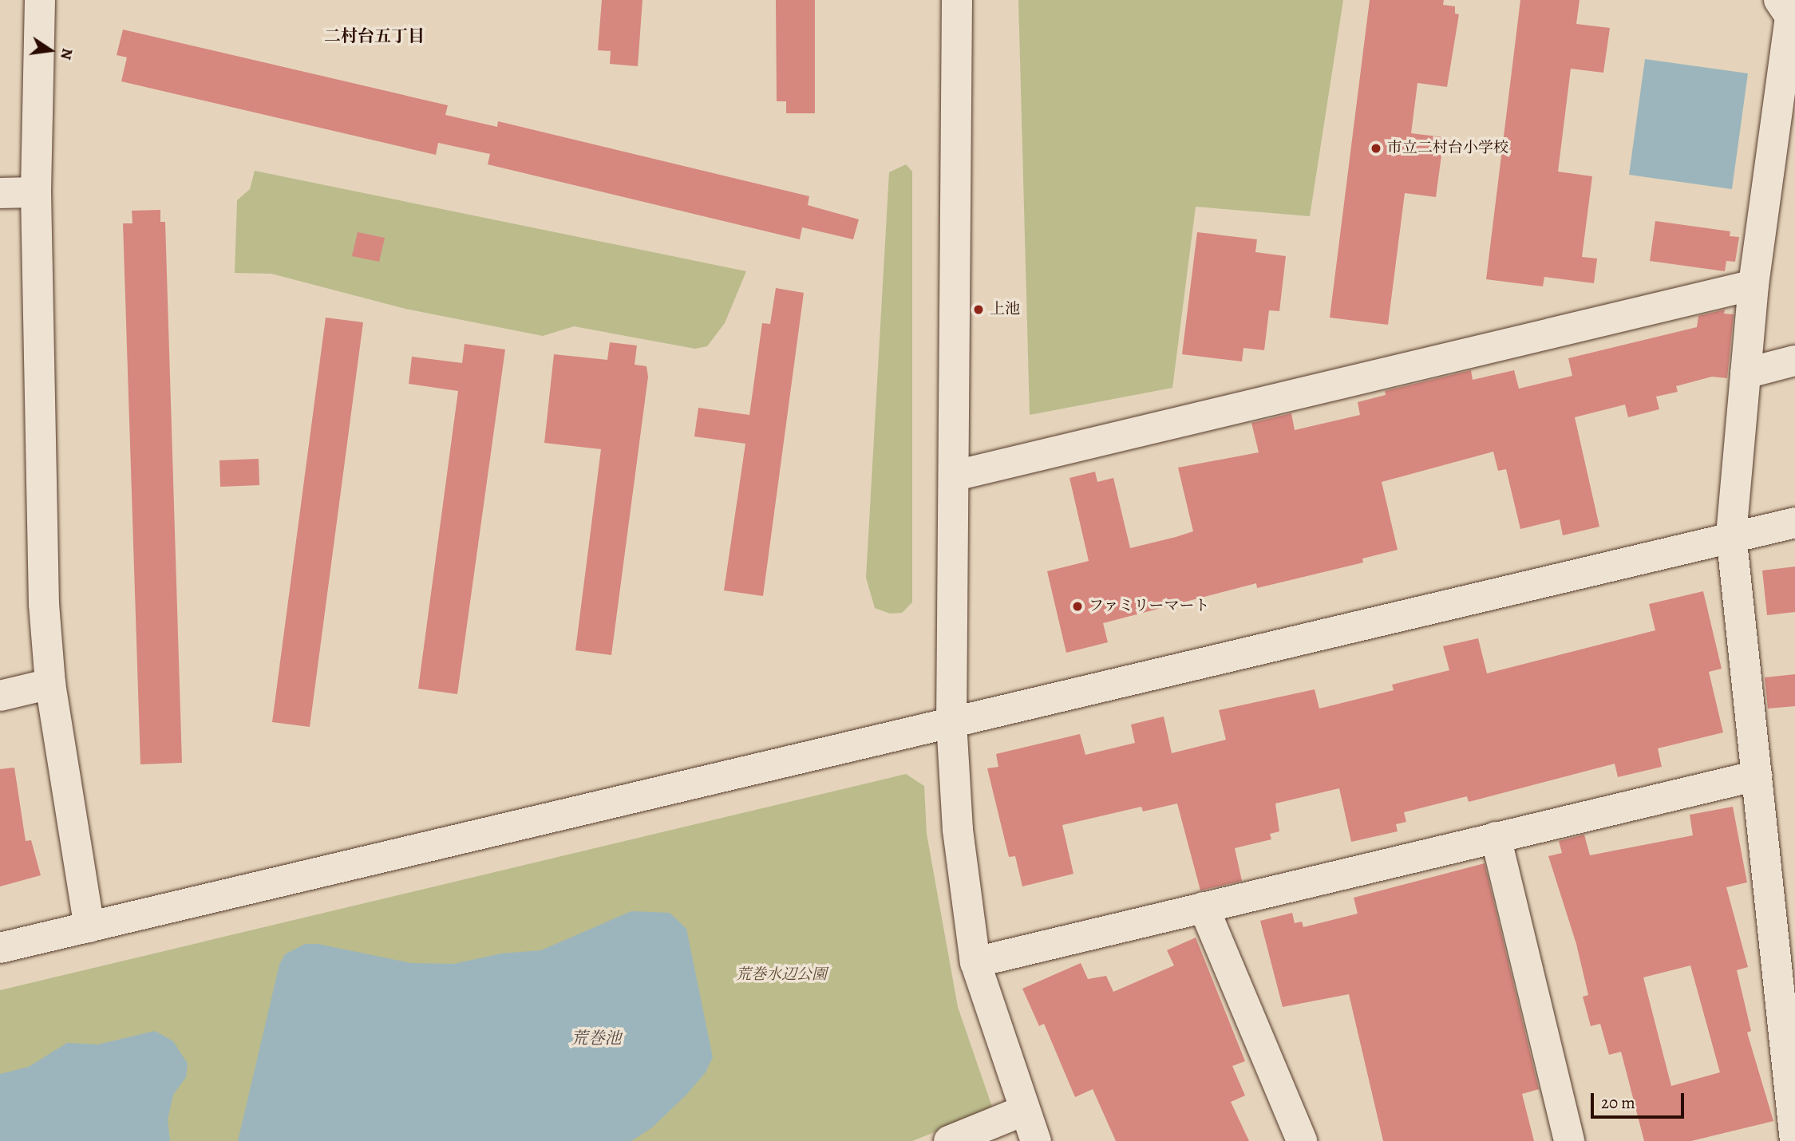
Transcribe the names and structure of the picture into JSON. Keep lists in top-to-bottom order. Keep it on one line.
{"districts":["二村台五丁目"],"water":["荒巻池"],"parks":["荒巻水辺公園"],"places":["市立二村台小学校","上池","ファミリーマート"],"scale_bar":"20 m","north":"right"}
